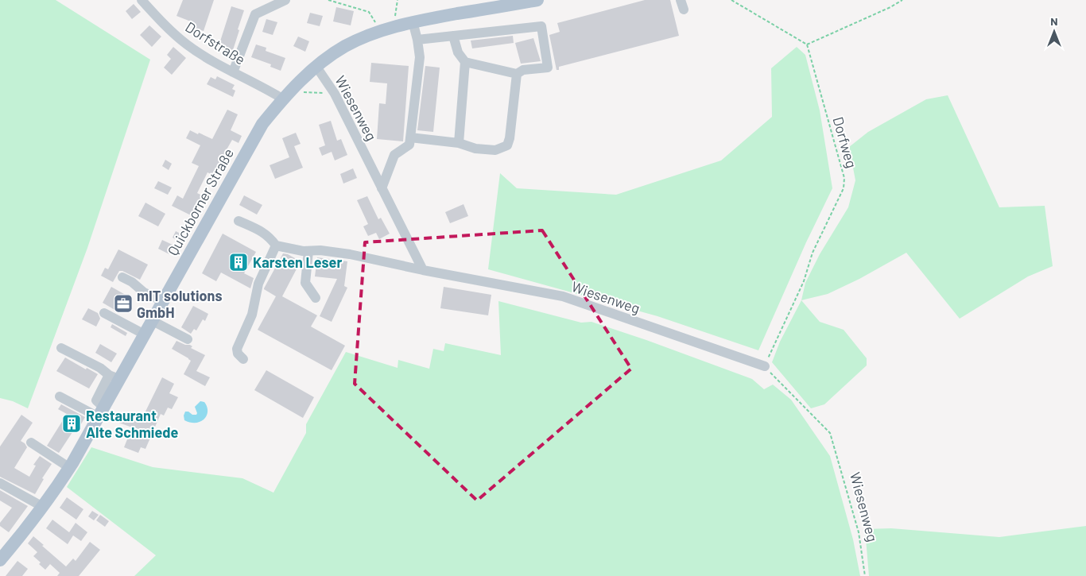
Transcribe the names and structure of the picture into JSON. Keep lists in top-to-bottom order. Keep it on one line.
{"streets":{"main road":["Quickborner Straße"],"street":["Dorfstraße","Wiesenweg"],"path":["Dorfweg"]},"crossings":[["Dorfstraße","Quickborner Straße"],["Wiesenweg","Dorfweg"],["Wiesenweg","Quickborner Straße"]],"places":{"building":["Karsten Leser","Restaurant Alte Schmiede"],"office":["mIT solutions GmbH"]},"north":"top"}
